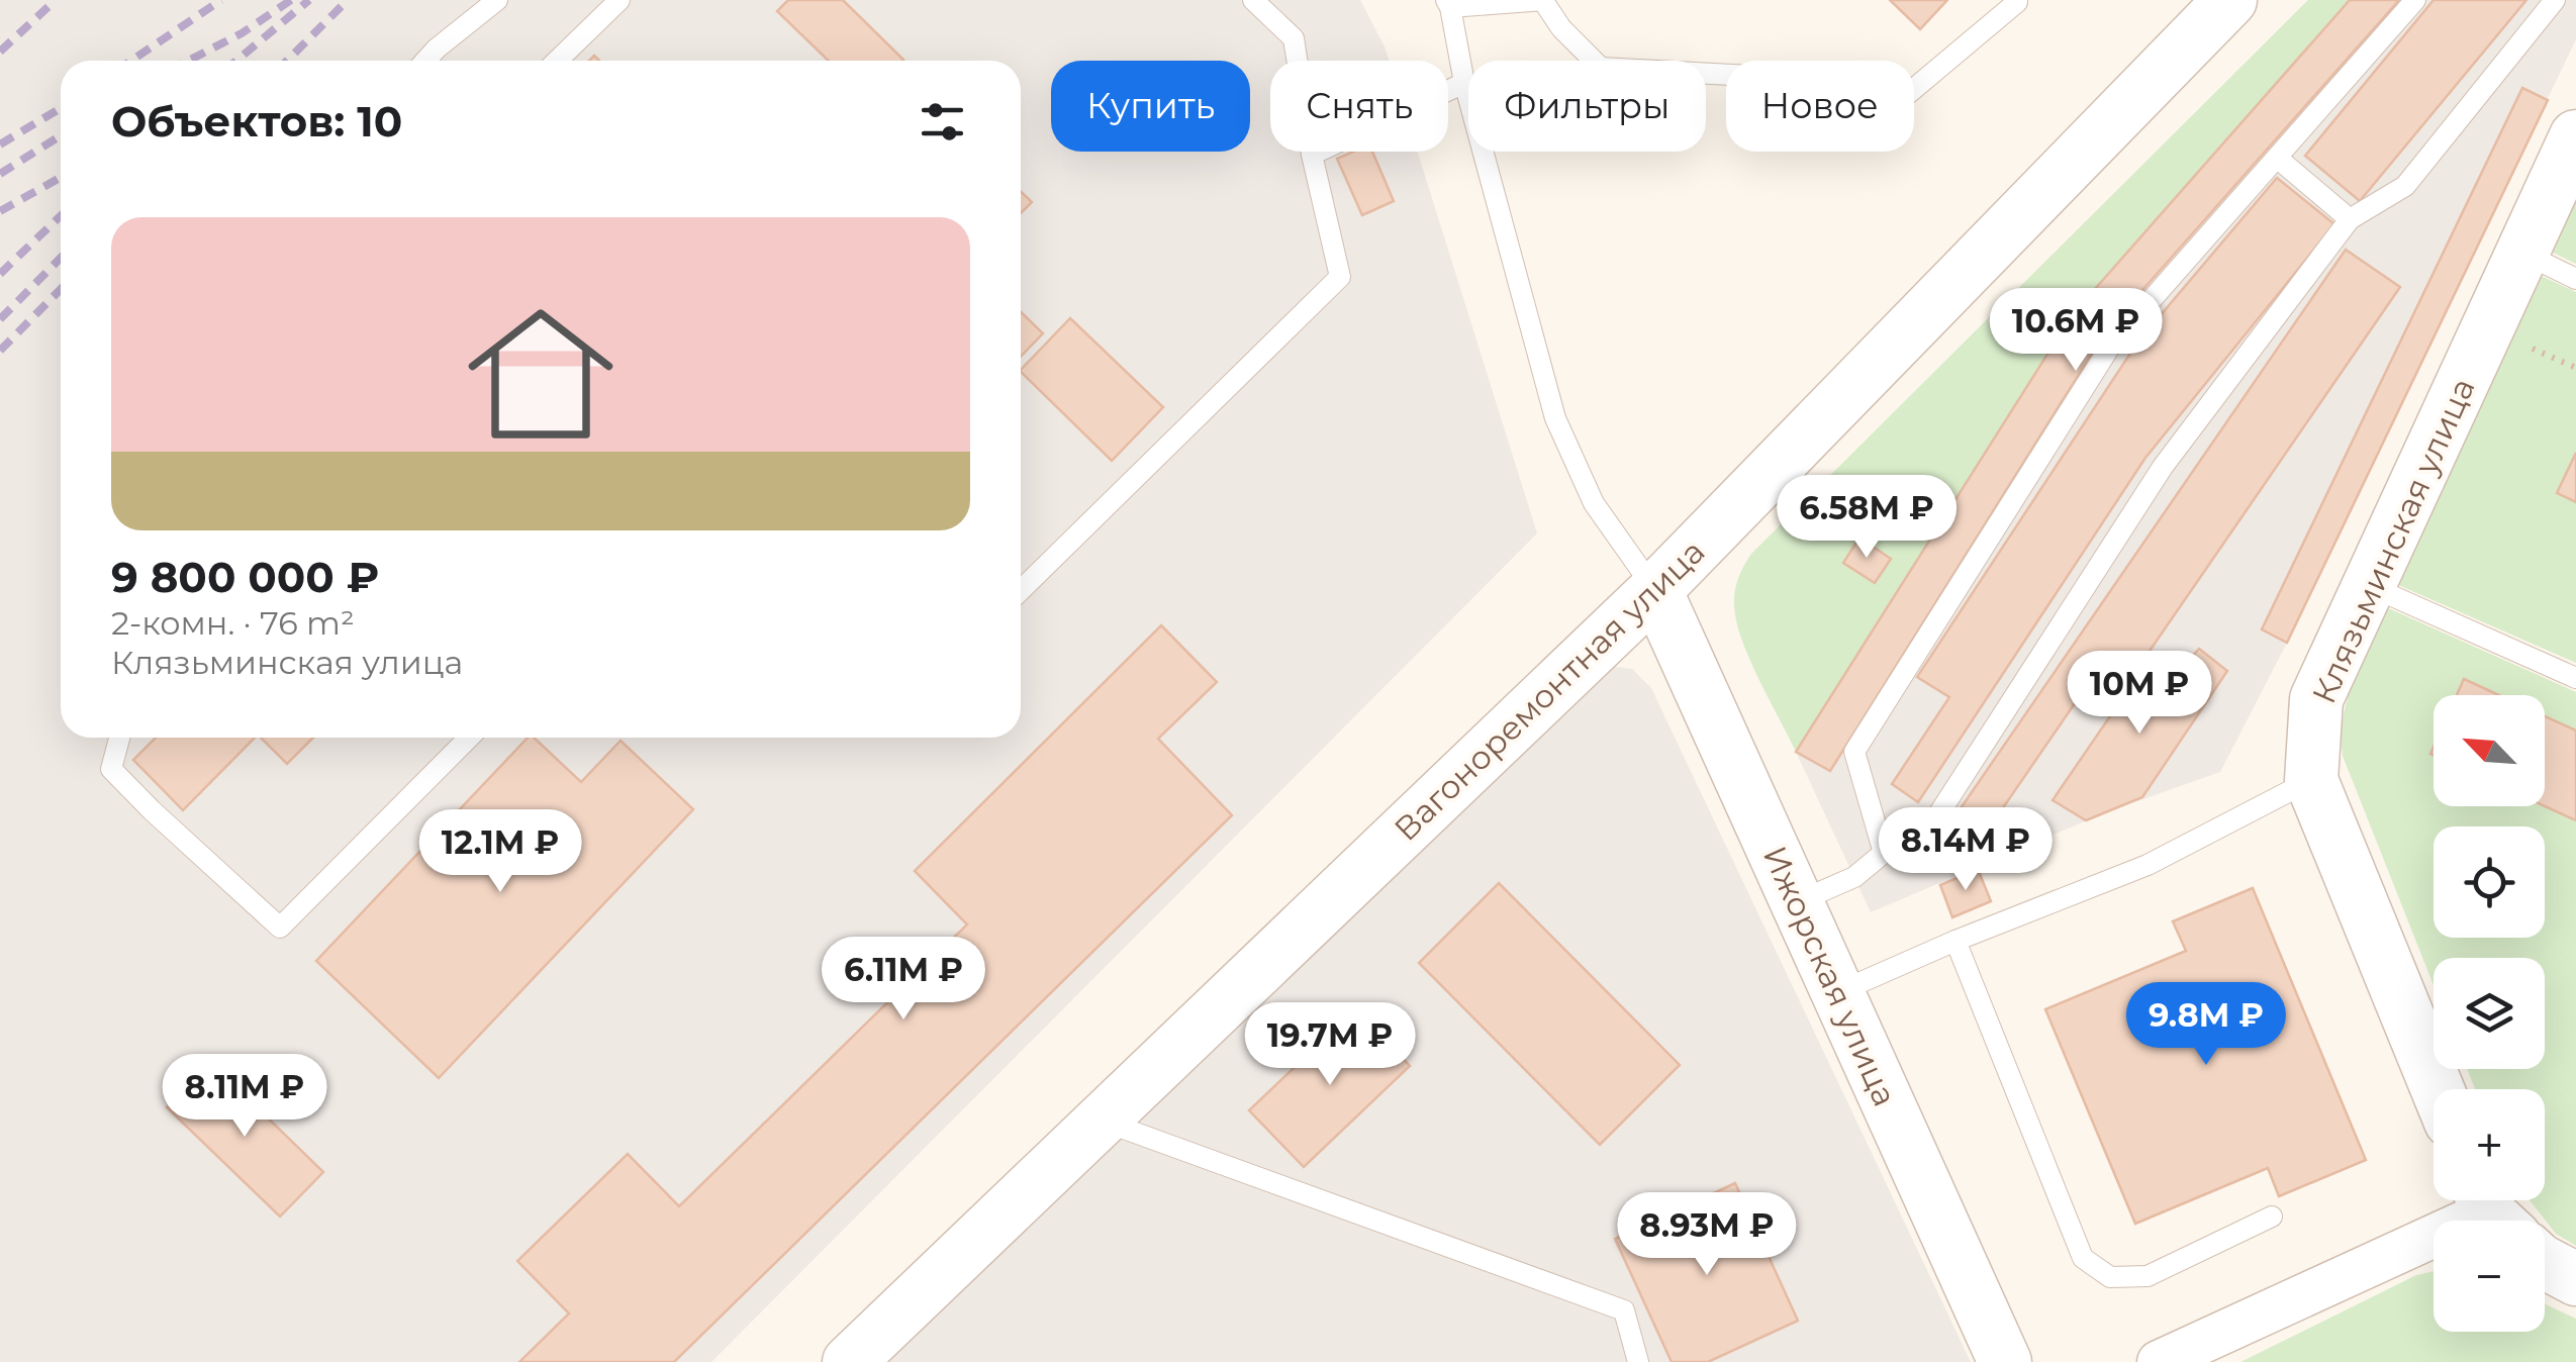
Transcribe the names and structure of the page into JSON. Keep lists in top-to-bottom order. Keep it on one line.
{"streets":{"street":["Клязьминская улица","Вагоноремонтная улица","Ижорская улица"]},"crossings":[["Вагоноремонтная улица","Ижорская улица"]],"north":"top left","page":{"chip":["Купить","Снять","Фильтры","Новое"],"heading":"Объектов: 10","list":[{"name":"9 800 000 ₽","note":"2-комн. · 76 m² · Клязьминская улица"}],"price":["10.6M ₽","6.58M ₽","10M ₽","8.14M ₽","12.1M ₽","6.11M ₽","9.8M ₽","19.7M ₽","8.11M ₽","8.93M ₽"],"map_buttons":["+","−"]}}
